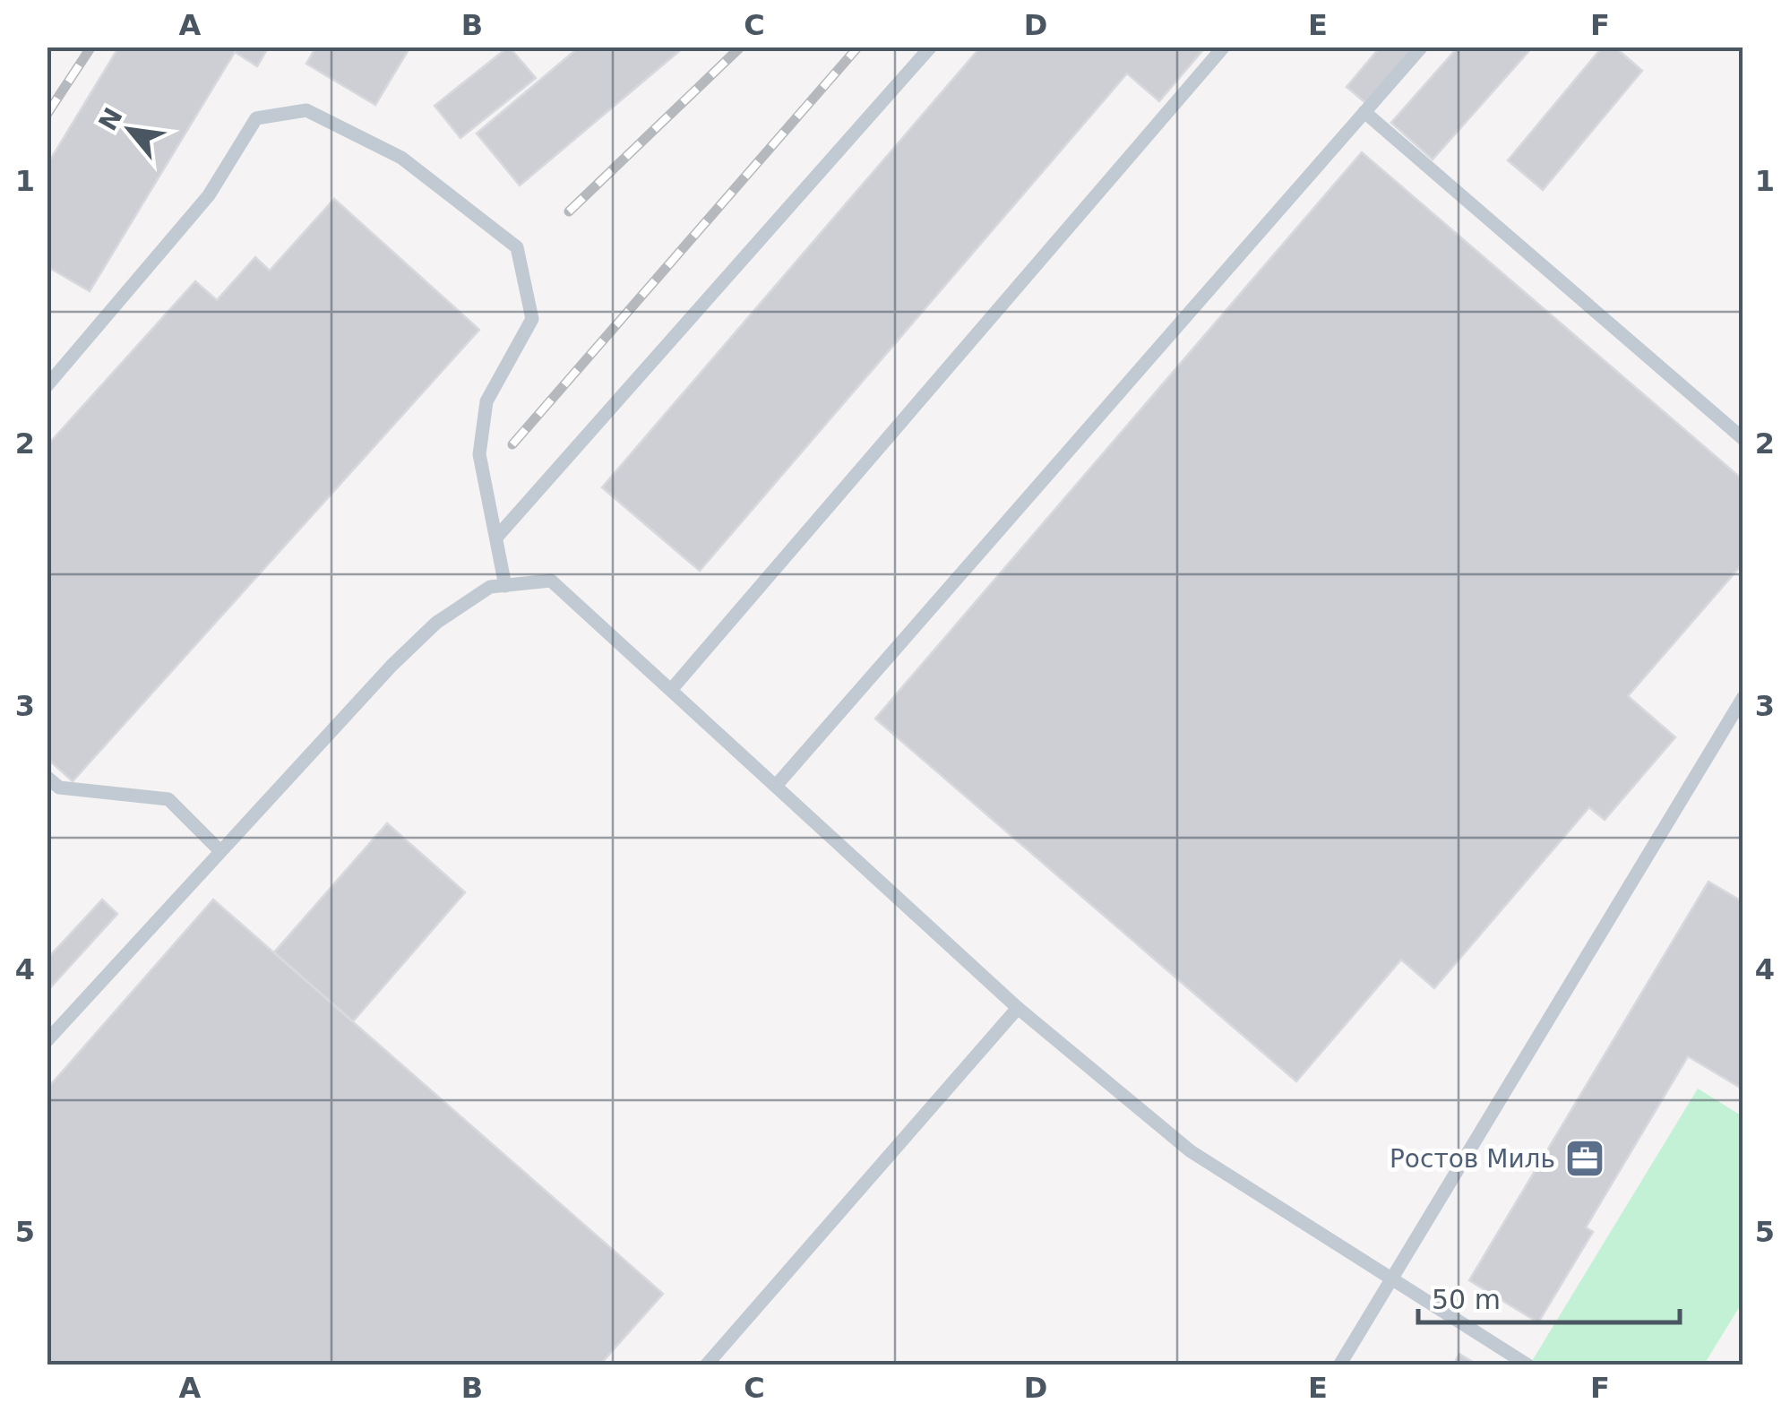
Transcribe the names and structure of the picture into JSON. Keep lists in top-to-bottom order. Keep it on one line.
{"places":{"office":["Ростов Миль"]},"scale_bar":"50 m","north":"top left","grid":{"columns":["A","B","C","D","E","F"],"rows":["1","2","3","4","5"]}}
